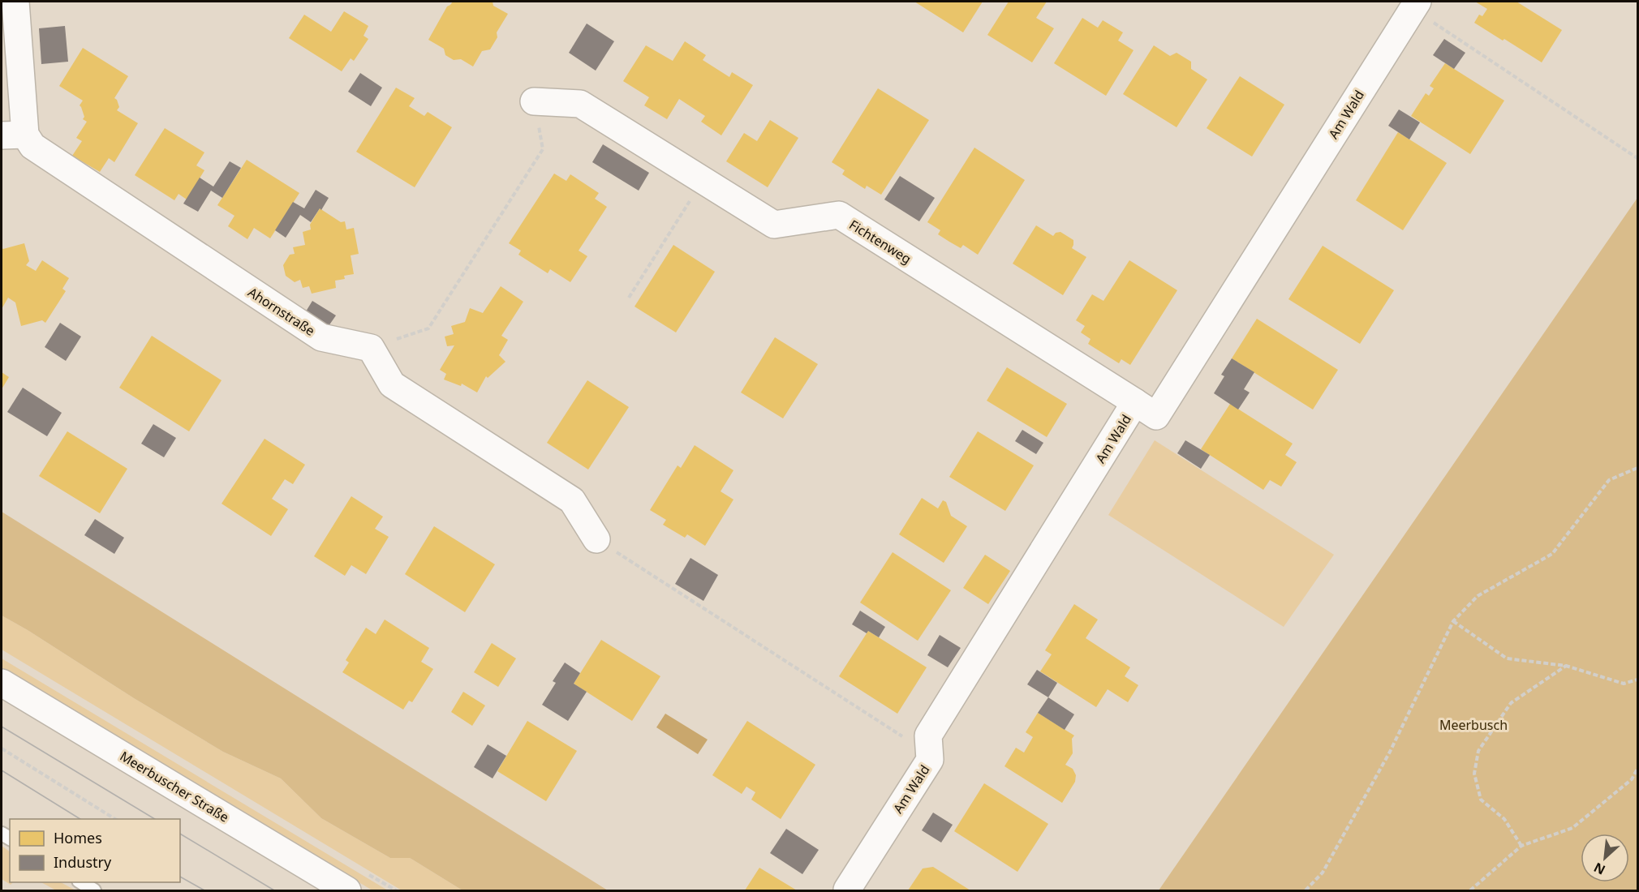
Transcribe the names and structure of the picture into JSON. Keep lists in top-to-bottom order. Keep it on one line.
{"streets":{"street":["Am Wald","Fichtenweg","Ahornstraße","Meerbuscher Straße"]},"crossings":[["Am Wald","Fichtenweg"]],"parks":["Meerbusch"],"legend":["Homes","Industry"],"north":"bottom left"}
